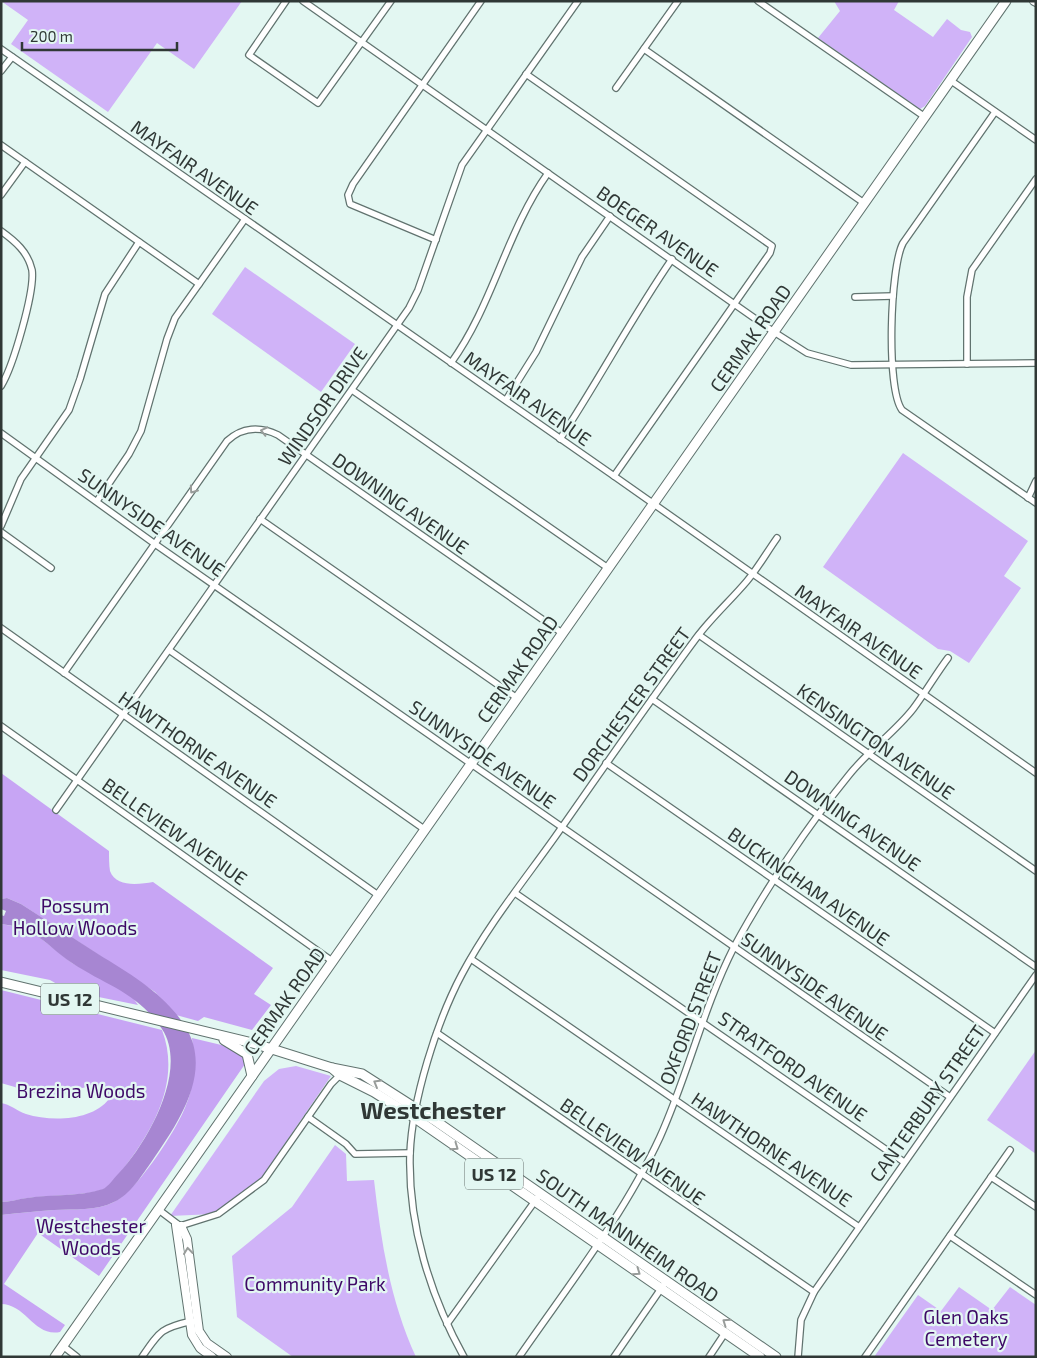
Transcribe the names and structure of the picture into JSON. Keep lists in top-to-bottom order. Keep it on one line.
{"streets":{"main road":["CERMAK ROAD","US 12","SOUTH MANNHEIM ROAD"],"street":["MAYFAIR AVENUE","BOEGER AVENUE","WINDSOR DRIVE","DOWNING AVENUE","SUNNYSIDE AVENUE","DORCHESTER STREET","KENSINGTON AVENUE","HAWTHORNE AVENUE","BELLEVIEW AVENUE","BUCKINGHAM AVENUE","OXFORD STREET","STRATFORD AVENUE","CANTERBURY STREET"]},"crossings":[["MAYFAIR AVENUE","CERMAK ROAD"],["MAYFAIR AVENUE","WINDSOR DRIVE"],["MAYFAIR AVENUE","DORCHESTER STREET"],["MAYFAIR AVENUE","OXFORD STREET"],["BOEGER AVENUE","CERMAK ROAD"],["BOEGER AVENUE","WINDSOR DRIVE"],["CERMAK ROAD","DOWNING AVENUE"],["CERMAK ROAD","SUNNYSIDE AVENUE"],["CERMAK ROAD","HAWTHORNE AVENUE"],["CERMAK ROAD","BELLEVIEW AVENUE"],["CERMAK ROAD","US 12"],["CERMAK ROAD","SOUTH MANNHEIM ROAD"],["WINDSOR DRIVE","DOWNING AVENUE"],["WINDSOR DRIVE","SUNNYSIDE AVENUE"],["WINDSOR DRIVE","HAWTHORNE AVENUE"],["WINDSOR DRIVE","BELLEVIEW AVENUE"],["DOWNING AVENUE","SUNNYSIDE AVENUE"],["DOWNING AVENUE","DORCHESTER STREET"],["DOWNING AVENUE","HAWTHORNE AVENUE"],["DOWNING AVENUE","OXFORD STREET"],["SUNNYSIDE AVENUE","DORCHESTER STREET"],["SUNNYSIDE AVENUE","OXFORD STREET"],["SUNNYSIDE AVENUE","CANTERBURY STREET"],["DORCHESTER STREET","KENSINGTON AVENUE"],["DORCHESTER STREET","HAWTHORNE AVENUE"],["DORCHESTER STREET","BELLEVIEW AVENUE"],["DORCHESTER STREET","BUCKINGHAM AVENUE"],["DORCHESTER STREET","STRATFORD AVENUE"],["DORCHESTER STREET","SOUTH MANNHEIM ROAD"],["KENSINGTON AVENUE","OXFORD STREET"],["HAWTHORNE AVENUE","OXFORD STREET"],["HAWTHORNE AVENUE","CANTERBURY STREET"],["BELLEVIEW AVENUE","OXFORD STREET"],["BELLEVIEW AVENUE","CANTERBURY STREET"],["BUCKINGHAM AVENUE","OXFORD STREET"],["BUCKINGHAM AVENUE","CANTERBURY STREET"],["US 12","SOUTH MANNHEIM ROAD"],["OXFORD STREET","STRATFORD AVENUE"],["OXFORD STREET","SOUTH MANNHEIM ROAD"],["STRATFORD AVENUE","CANTERBURY STREET"]],"districts":["Westchester"],"parks":["Possum Hollow Woods","Brezina Woods","Westchester Woods","Community Park","Glen Oaks Cemetery"],"scale_bar":"200 m"}
